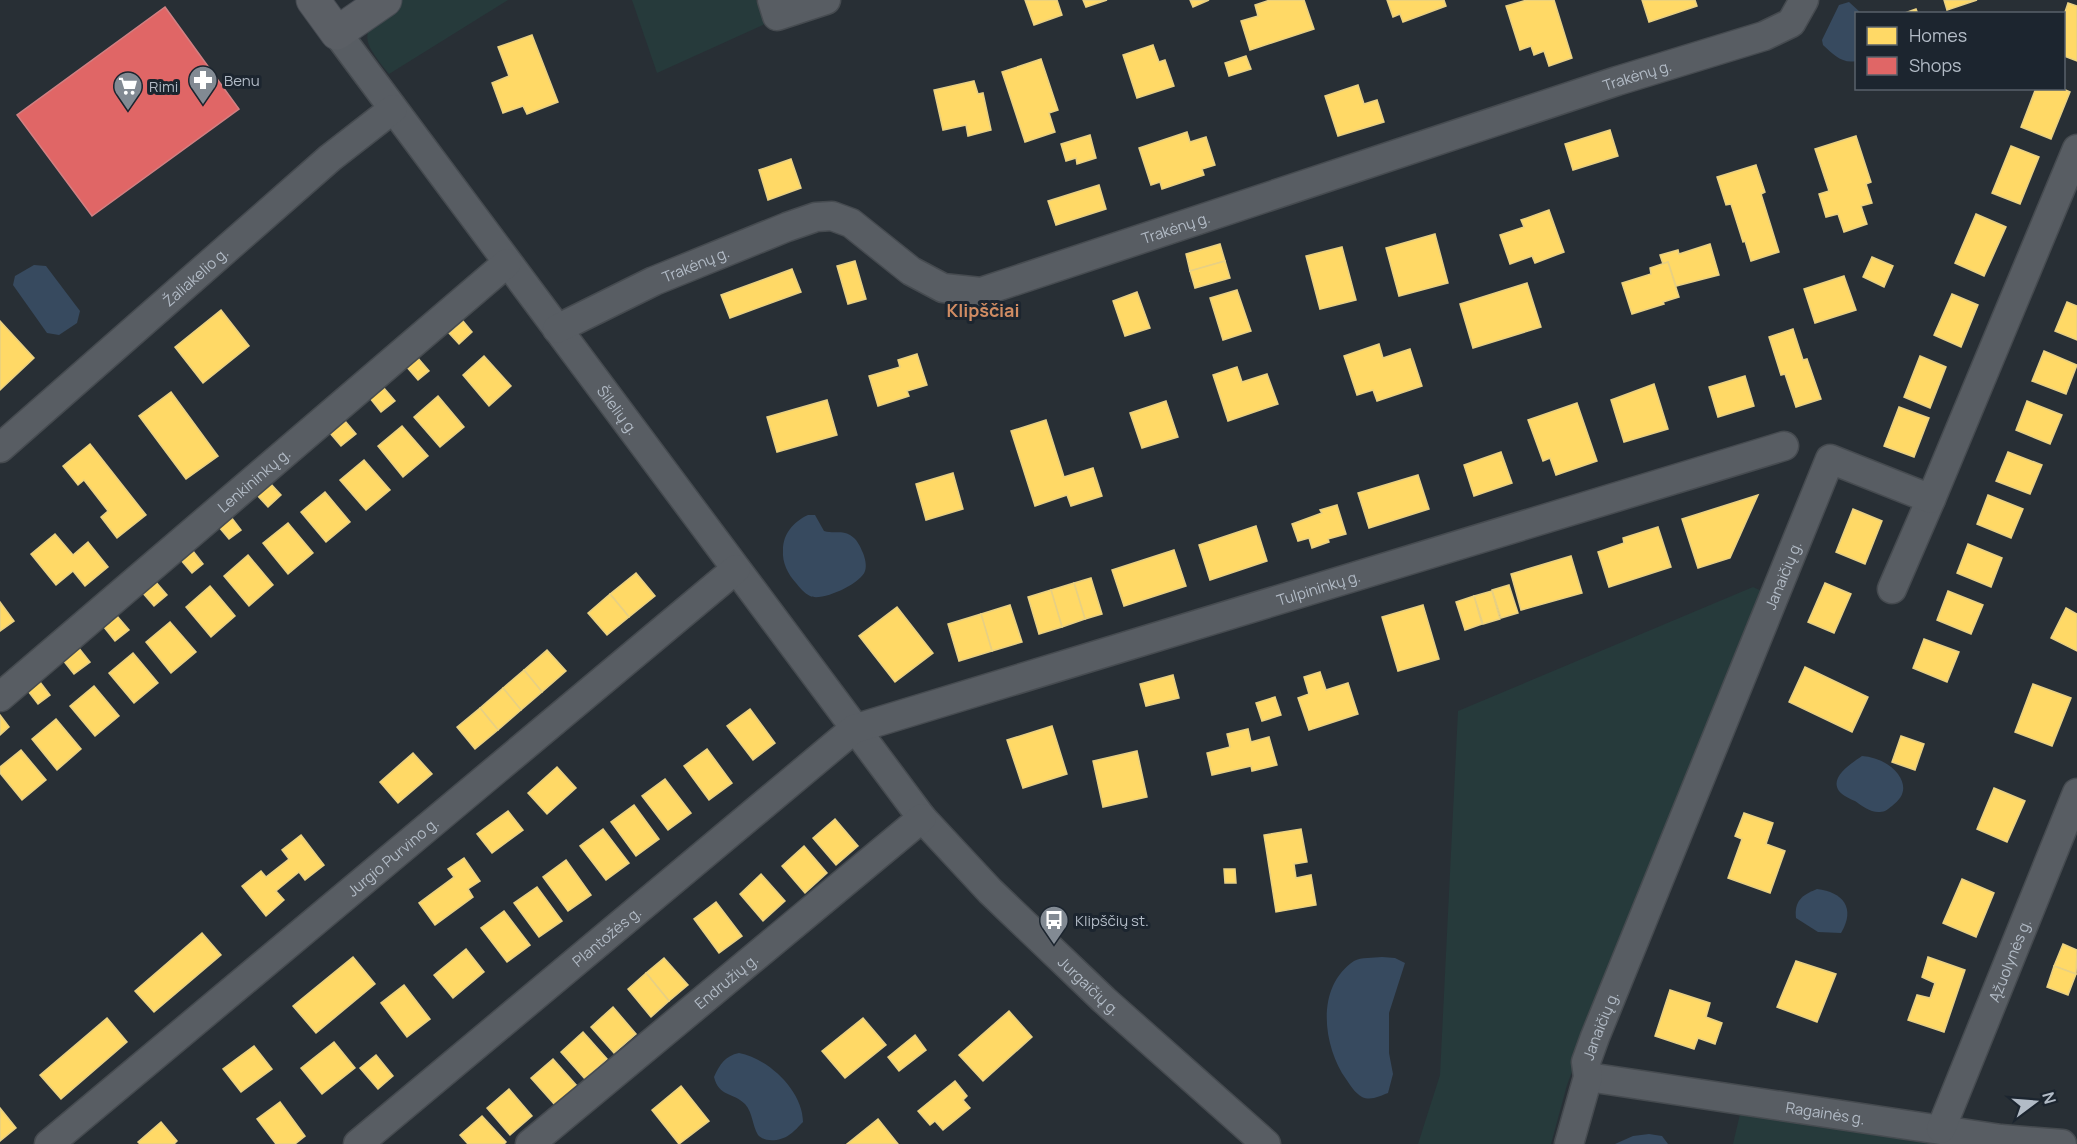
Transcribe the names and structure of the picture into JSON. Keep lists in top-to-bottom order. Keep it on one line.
{"streets":{"main road":["Šilelių g."],"street":["Trakėnų g.","Žaliakelio g.","Lenkininkų g.","Janaičių g.","Tulpininkų g.","Jurgio Purvino g.","Plantožės g.","Ąžuolynės g.","Endružių g.","Jurgaičių g.","Ragainės g."]},"crossings":[["Trakėnų g.","Šilelių g."],["Žaliakelio g.","Šilelių g."],["Šilelių g.","Lenkininkų g."],["Šilelių g.","Tulpininkų g."],["Šilelių g.","Jurgio Purvino g."],["Šilelių g.","Plantožės g."],["Šilelių g.","Endružių g."],["Šilelių g.","Jurgaičių g."],["Janaičių g.","Ragainės g."],["Tulpininkų g.","Plantožės g."],["Ąžuolynės g.","Ragainės g."],["Endružių g.","Jurgaičių g."]],"districts":["Klipščiai"],"places":{"pharmacy":["Benu"],"supermarket":["Rimi"],"bus stop":["Klipščių st."]},"legend":["Homes","Shops"],"north":"right"}
